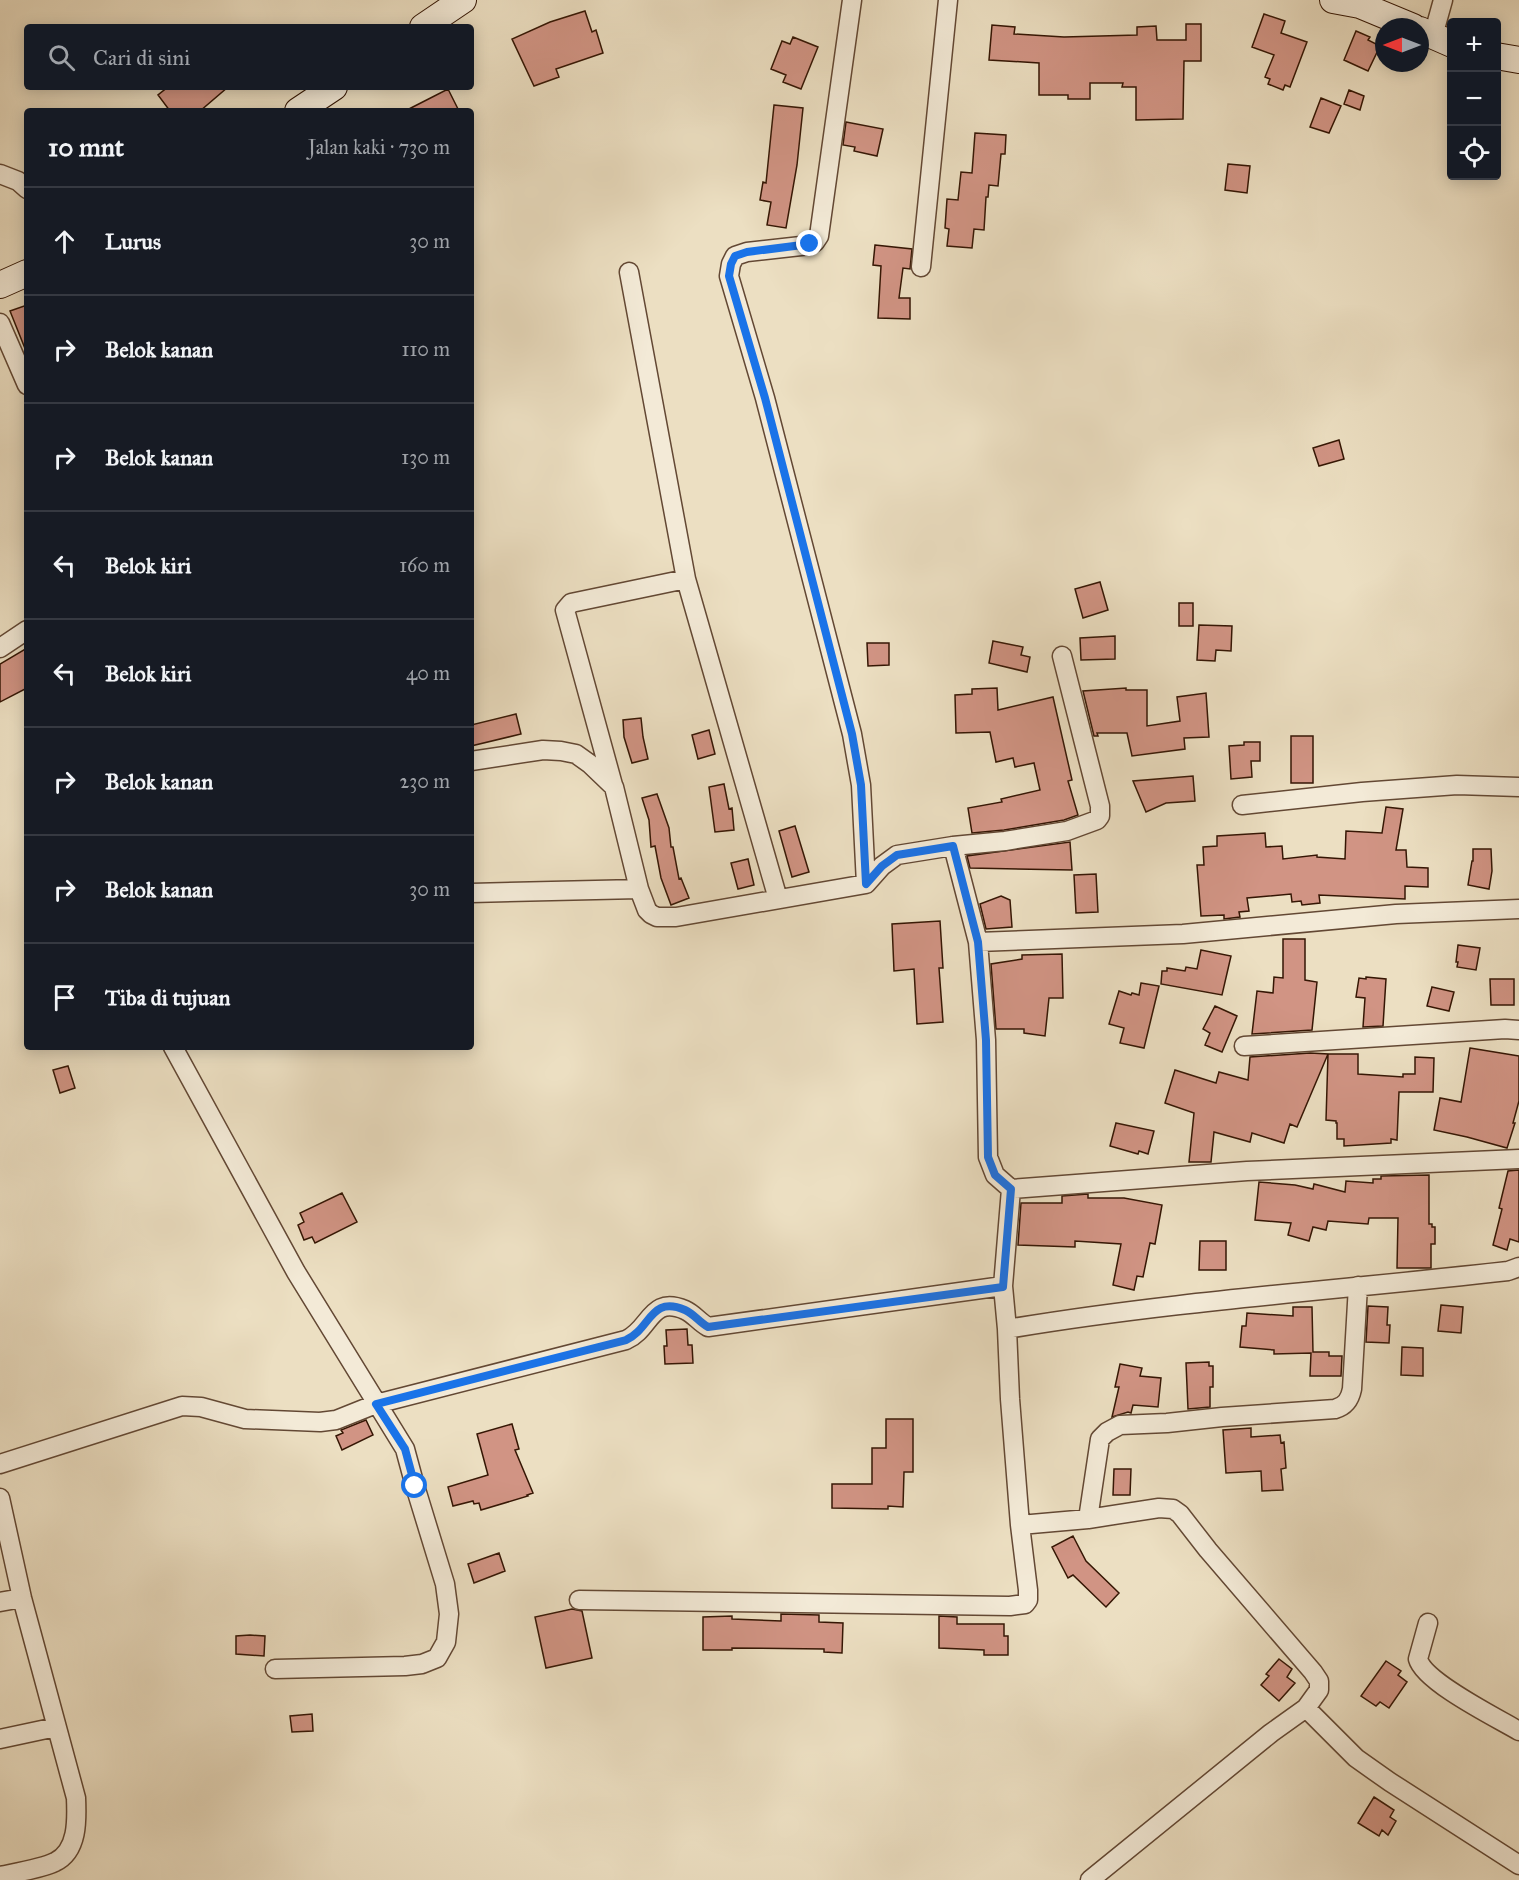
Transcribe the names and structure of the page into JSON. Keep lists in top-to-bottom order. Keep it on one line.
{"north":"left","page":{"map_buttons":["+","−"],"search":"Cari di sini","heading":["10 mnt","Jalan kaki · 730 m"],"list":[["Lurus","30 m"],["Belok kanan","110 m"],["Belok kanan","130 m"],["Belok kiri","160 m"],["Belok kiri","40 m"],["Belok kanan","230 m"],["Belok kanan","30 m"],"Tiba di tujuan"]}}
